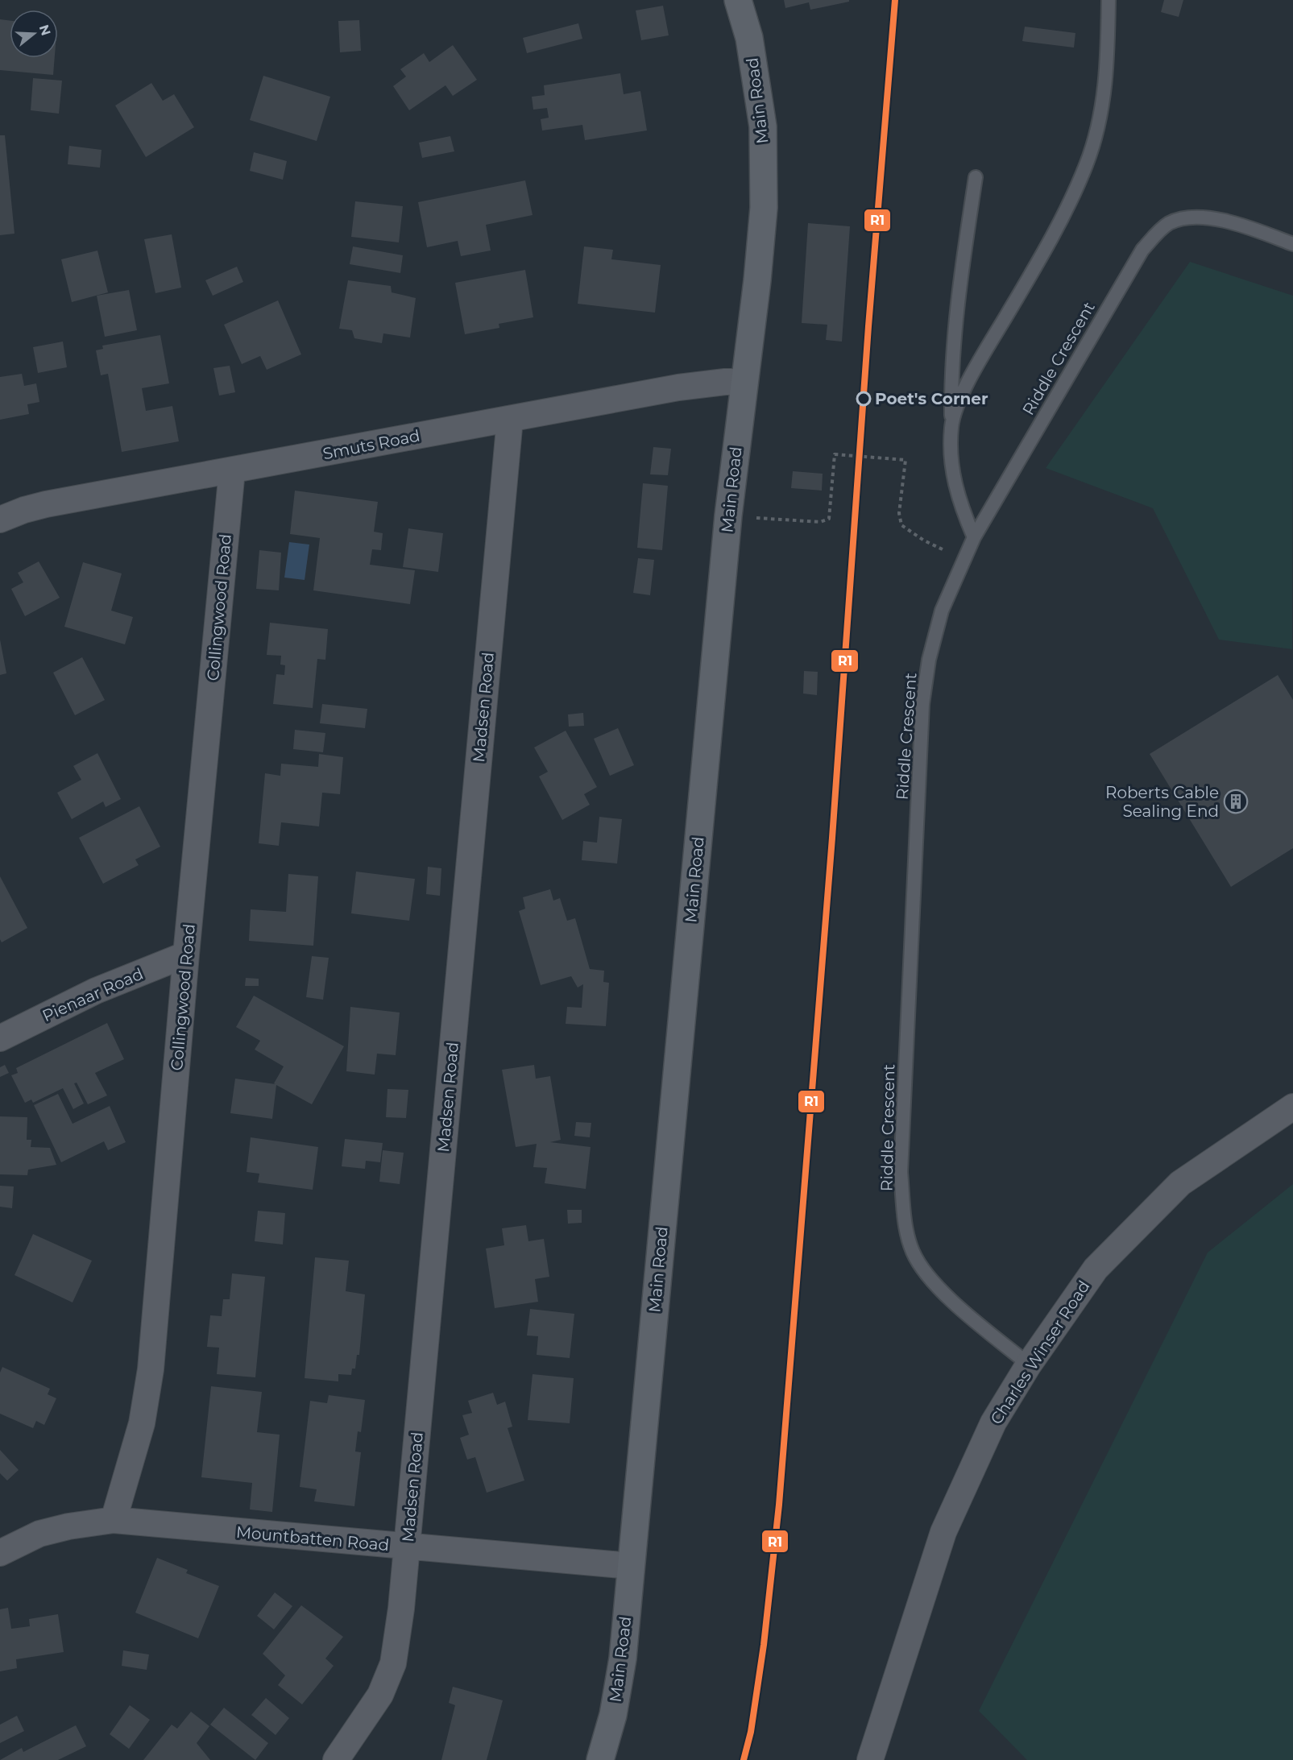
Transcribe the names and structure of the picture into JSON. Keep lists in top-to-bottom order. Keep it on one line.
{"streets":{"main road":["Main Road"],"street":["Smuts Road","Collingwood Road","Madsen Road","Pienaar Road","Charles Winser Road","Mountbatten Road"],"lane":["Riddle Crescent"]},"crossings":[["Main Road","Smuts Road"],["Main Road","Mountbatten Road"],["Riddle Crescent","Charles Winser Road"],["Smuts Road","Collingwood Road"],["Smuts Road","Madsen Road"],["Collingwood Road","Pienaar Road"],["Collingwood Road","Mountbatten Road"],["Madsen Road","Mountbatten Road"]],"places":{"other":["Poet's Corner"],"building":["Roberts Cable Sealing End"]},"lines":["transit line R1"],"north":"right"}
